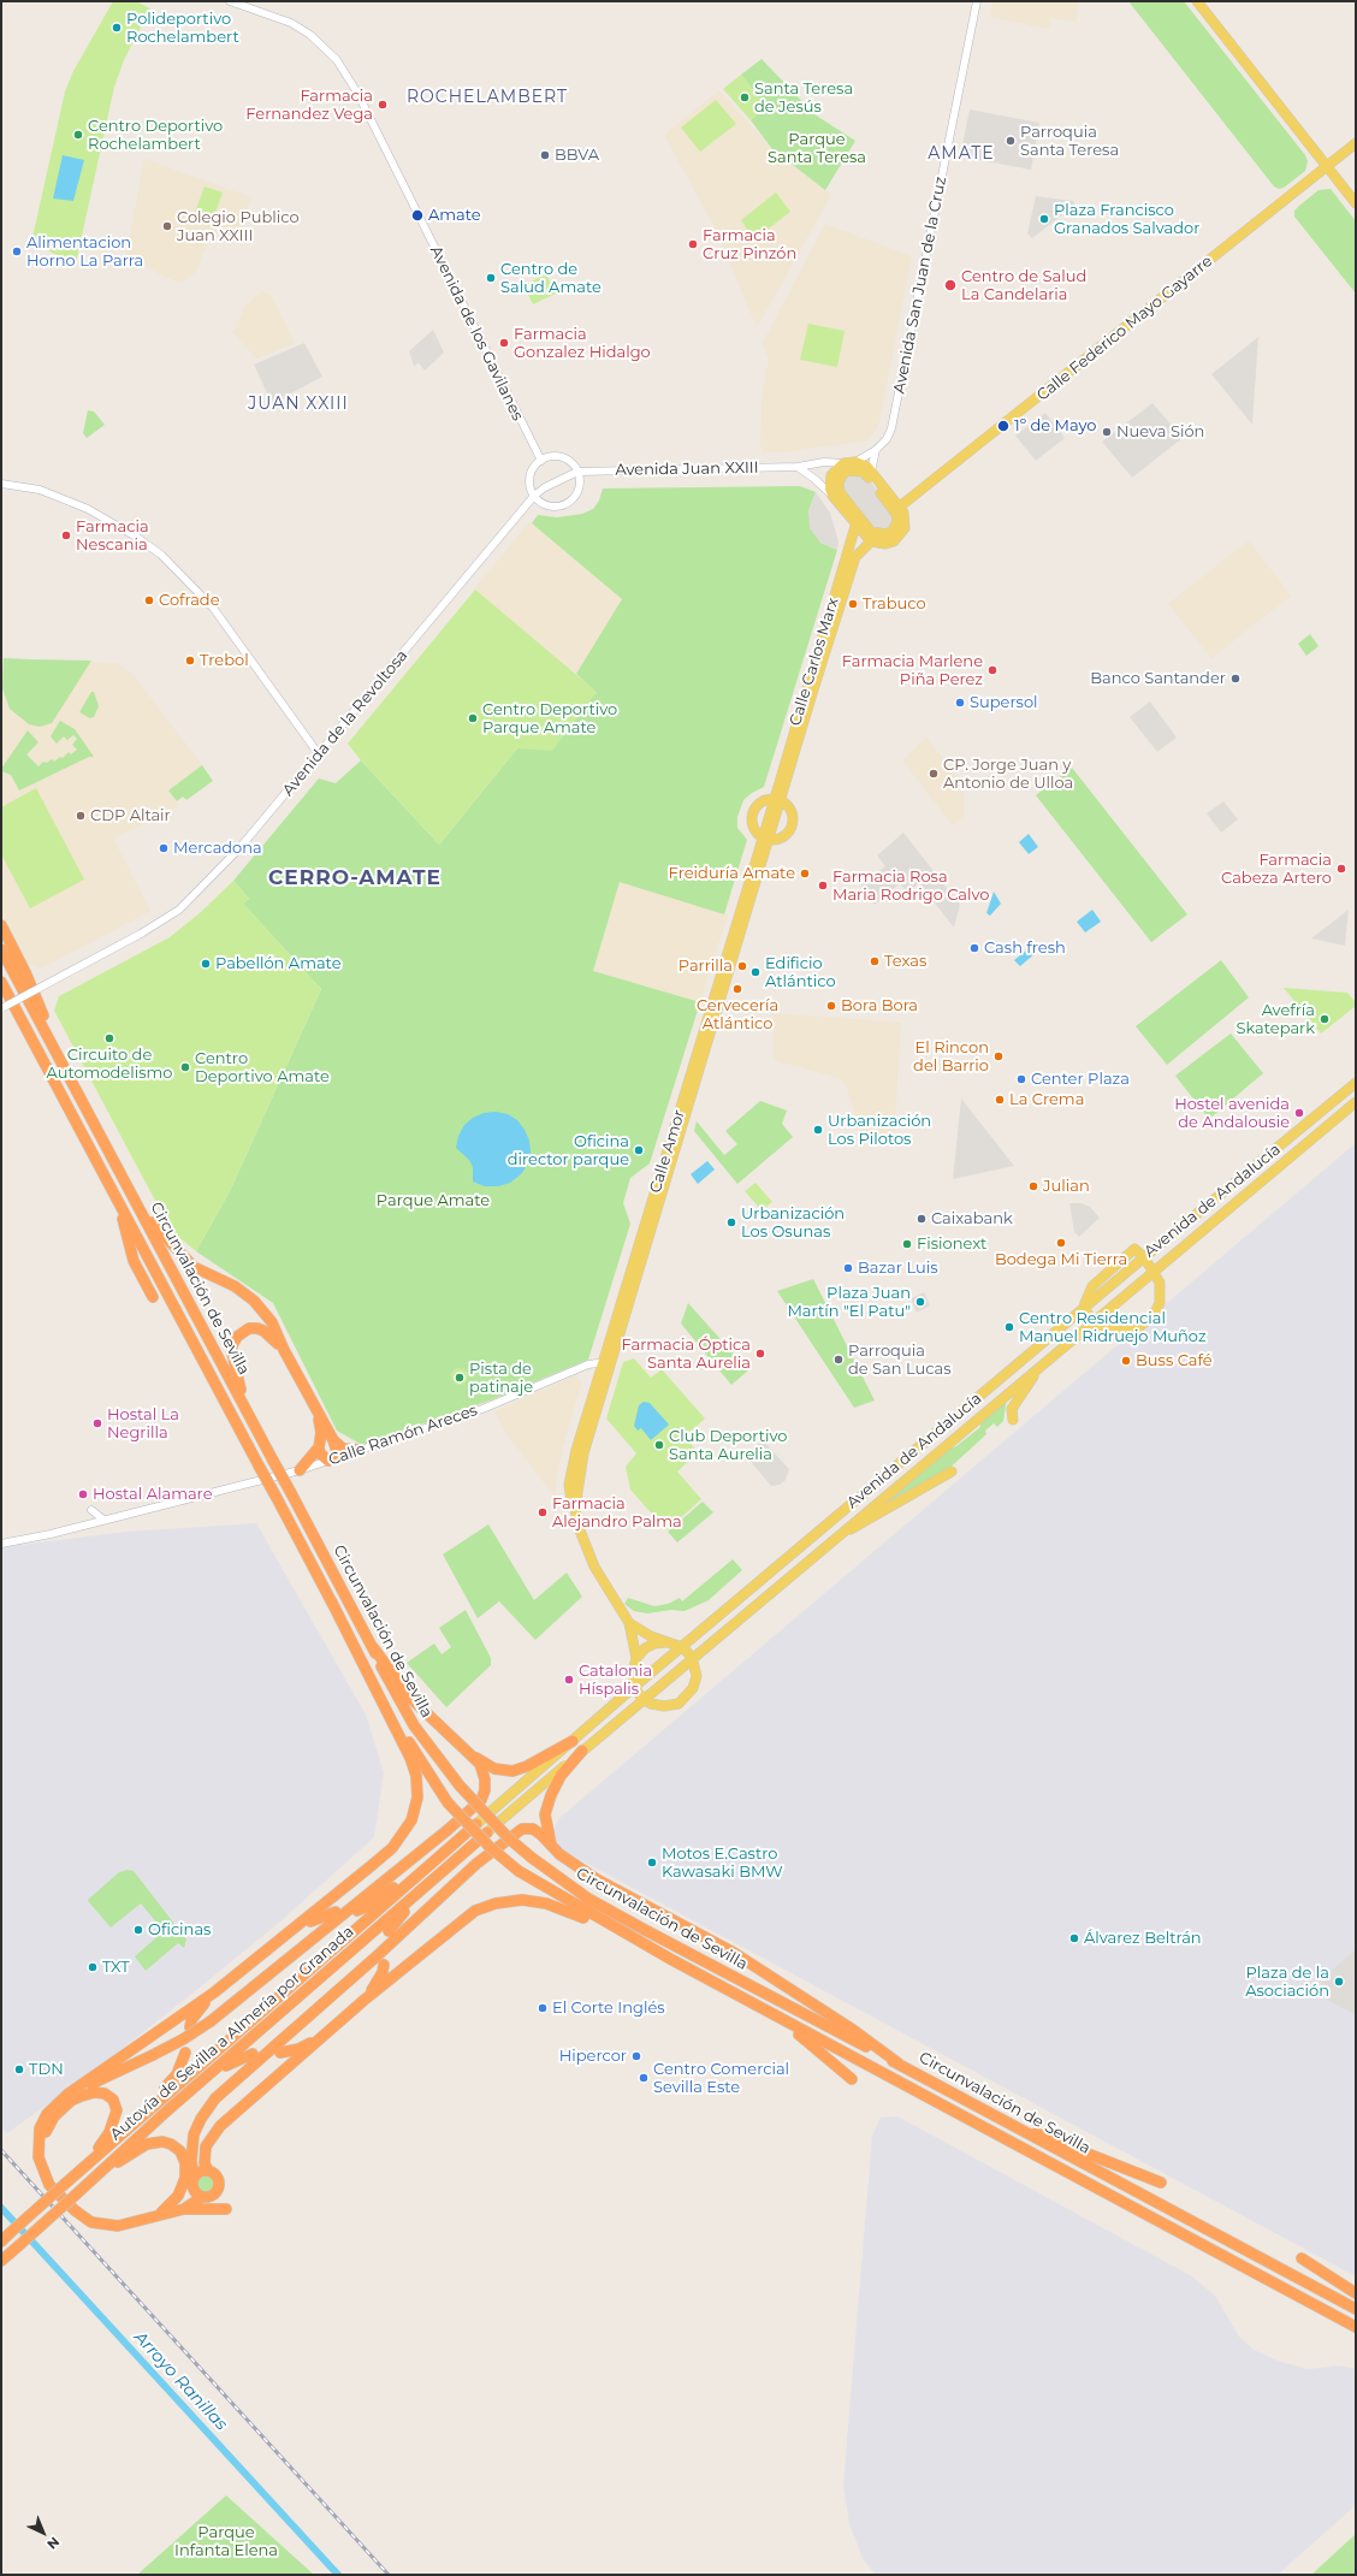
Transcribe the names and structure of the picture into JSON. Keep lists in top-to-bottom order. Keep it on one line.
{"streets":{"highway":["Circunvalación de Sevilla","Autovía de Sevilla a Almería por Granada"],"main road":["Calle Federico Mayo Gayarre","Calle Carlos Marx","Calle Amor","Avenida de Andalucía"],"street":["Avenida San Juan de la Cruz","Avenida de los Gavilanes","Avenida Juan XXIII","Avenida de la Revoltosa","Calle Ramón Areces"]},"crossings":[["Avenida Juan XXIII","Avenida de la Revoltosa"],["Calle Carlos Marx","Calle Amor"],["Calle Amor","Avenida de Andalucía"],["Calle Amor","Calle Ramón Areces"],["Avenida de Andalucía","Autovía de Sevilla a Almería por Granada"]],"districts":["ROCHELAMBERT","AMATE","JUAN XXIII","CERRO-AMATE"],"water":["Arroyo Ranillas"],"parks":["Parque Santa Teresa","Parque Amate","Parque Infanta Elena"],"places":["Polideportivo Rochelambert","Santa Teresa de Jesús","Farmacia Fernandez Vega","Centro Deportivo Rochelambert","Parroquia Santa Teresa","BBVA","Amate","Plaza Francisco Granados Salvador","Colegio Publico Juan XXIII","Farmacia Cruz Pinzón","Alimentacion Horno La Parra","Centro de Salud Amate","Centro de Salud La Candelaria","Farmacia Gonzalez Hidalgo","1º de Mayo","Nueva Sión","Farmacia Nescania","Cofrade","Trabuco","Trebol","Farmacia Marlene Piña Perez","Banco Santander","Supersol","Centro Deportivo Parque Amate","CP. Jorge Juan y Antonio de Ulloa","CDP Altair","Mercadona","Farmacia Cabeza Artero","Freiduría Amate","Farmacia Rosa Maria Rodrigo Calvo","Cash fresh","Texas","Pabellón Amate","Parrilla","Edificio Atlántico","Cervecería Atlántico","Bora Bora","Avefría Skatepark","Circuito de Automodelismo","El Rincon del Barrio","Centro Deportivo Amate","Center Plaza","La Crema","Hostel avenida de Andalousie","Urbanización Los Pilotos","Oficina director parque","Julian","Caixabank","Urbanización Los Osunas","Bodega Mi Tierra","Fisionext","Bazar Luis","Plaza Juan Martín \"El Patu\"","Centro Residencial Manuel Ridruejo Muñoz","Farmacia Óptica Santa Aurelia","Parroquia de San Lucas","Buss Café","Pista de patinaje","Hostal La Negrilla","Club Deportivo Santa Aurelia","Hostal Alamare","Farmacia Alejandro Palma","Catalonia Híspalis","Motos E.Castro Kawasaki BMW","Oficinas","Álvarez Beltrán","TXT","Plaza de la Asociación","El Corte Inglés","Hipercor","TDN","Centro Comercial Sevilla Este"],"north":"bottom right"}
